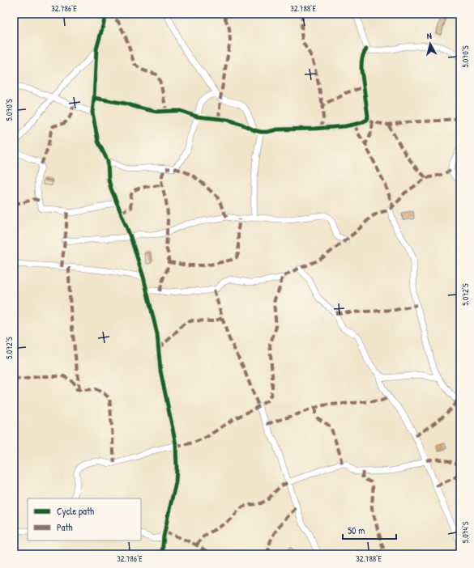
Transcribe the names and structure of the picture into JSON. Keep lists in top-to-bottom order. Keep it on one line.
{"legend":["Cycle path","Path"],"scale_bar":"50 m","north":"top","coordinates":["32.786°E","32.788°E","5.070°S","5.072°S","5.074°S"]}
